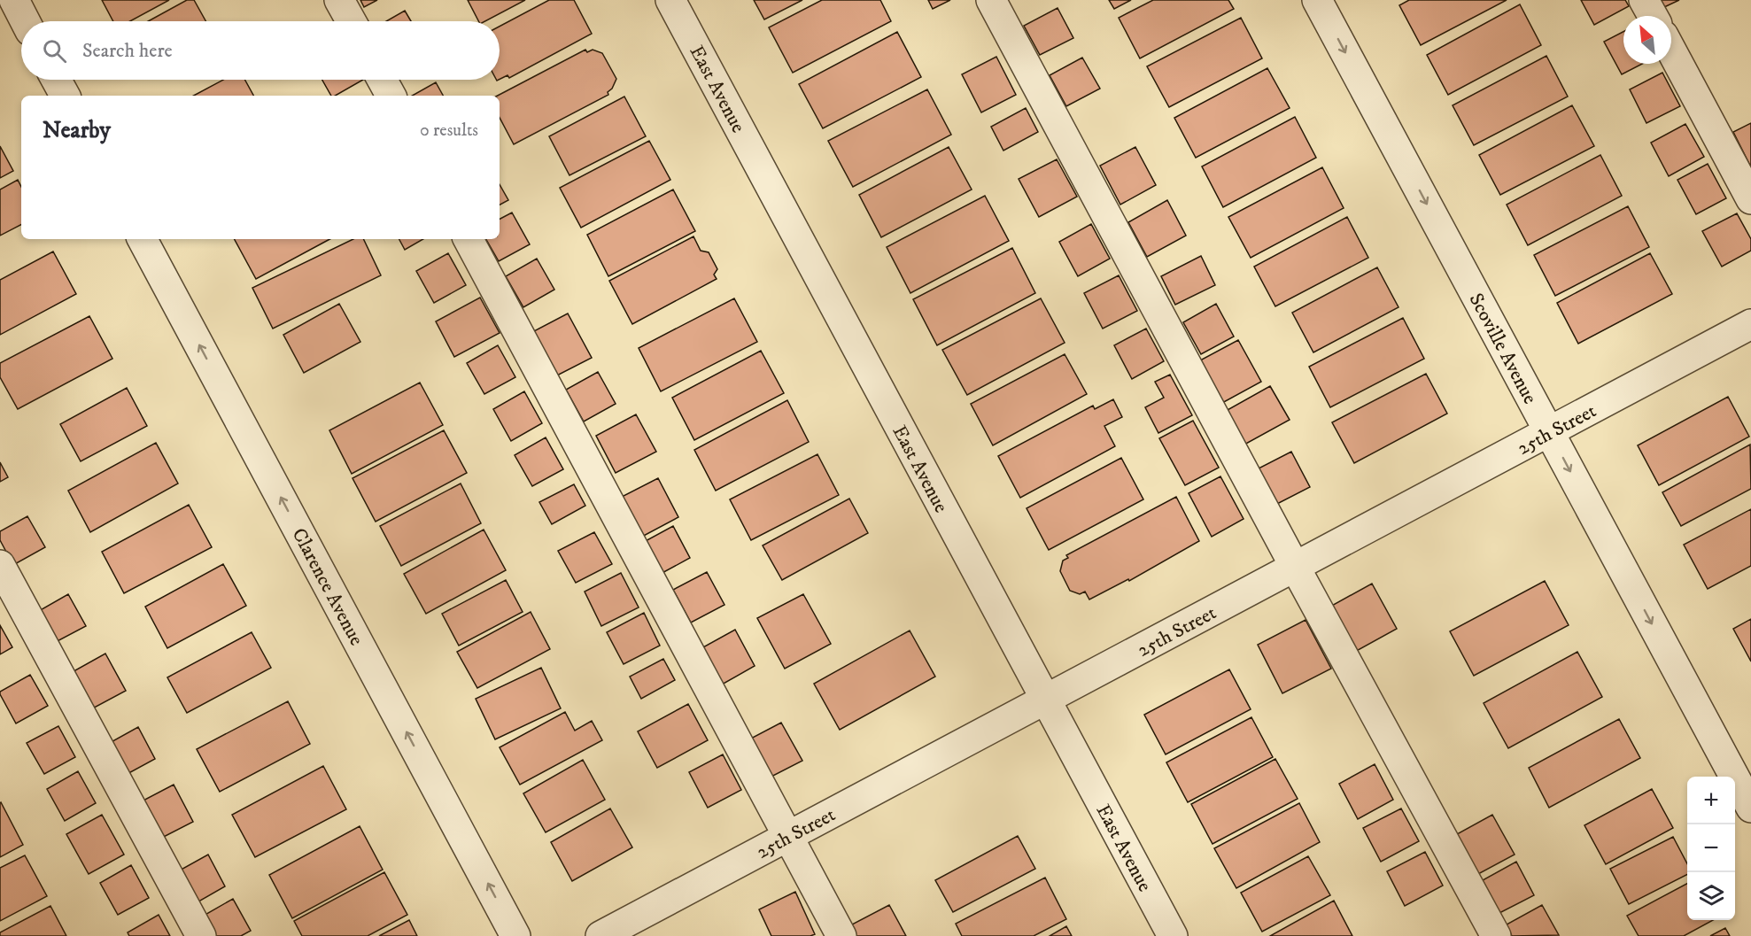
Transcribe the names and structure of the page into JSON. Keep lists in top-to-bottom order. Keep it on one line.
{"streets":{"street":["East Avenue","Scoville Avenue","25th Street","Clarence Avenue"]},"crossings":[["East Avenue","25th Street"],["Scoville Avenue","25th Street"]],"one_way":["Scoville Avenue","Clarence Avenue"],"north":"top left","page":{"search":"Search here","heading":["Nearby","0 results"],"map_buttons":["+","−"]}}
